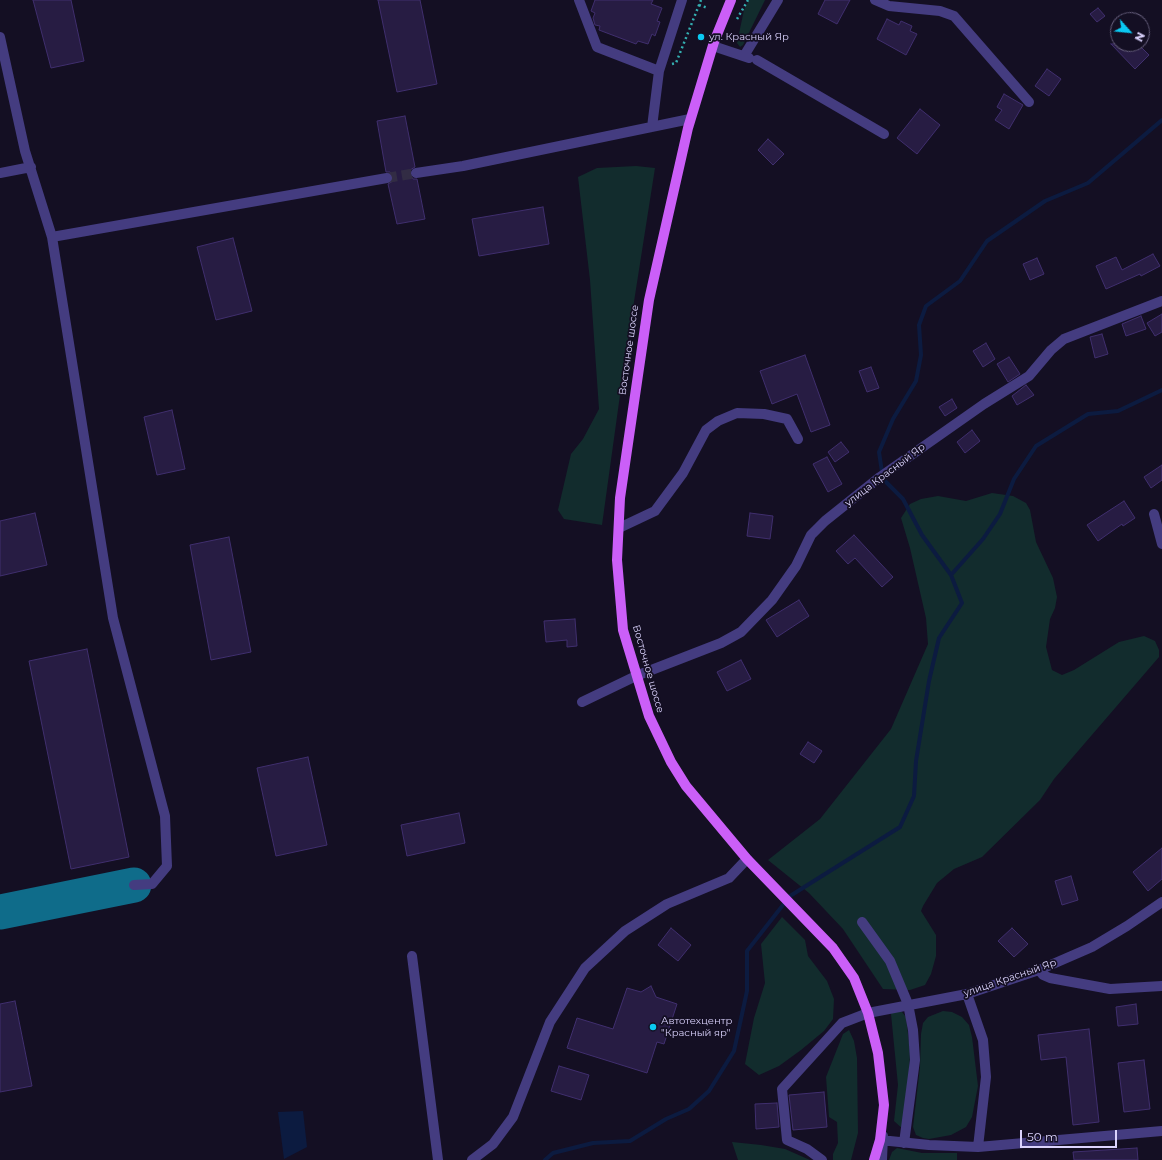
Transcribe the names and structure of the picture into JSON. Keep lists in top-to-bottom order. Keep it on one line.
{"streets":{"main road":["Восточное шоссе"],"street":["улица Красный Яр"]},"crossings":[["Восточное шоссе","улица Красный Яр"]],"places":["ул. Красный Яр","Автотехцентр \"Красный яр\""],"scale_bar":"50 m","north":"bottom right"}
